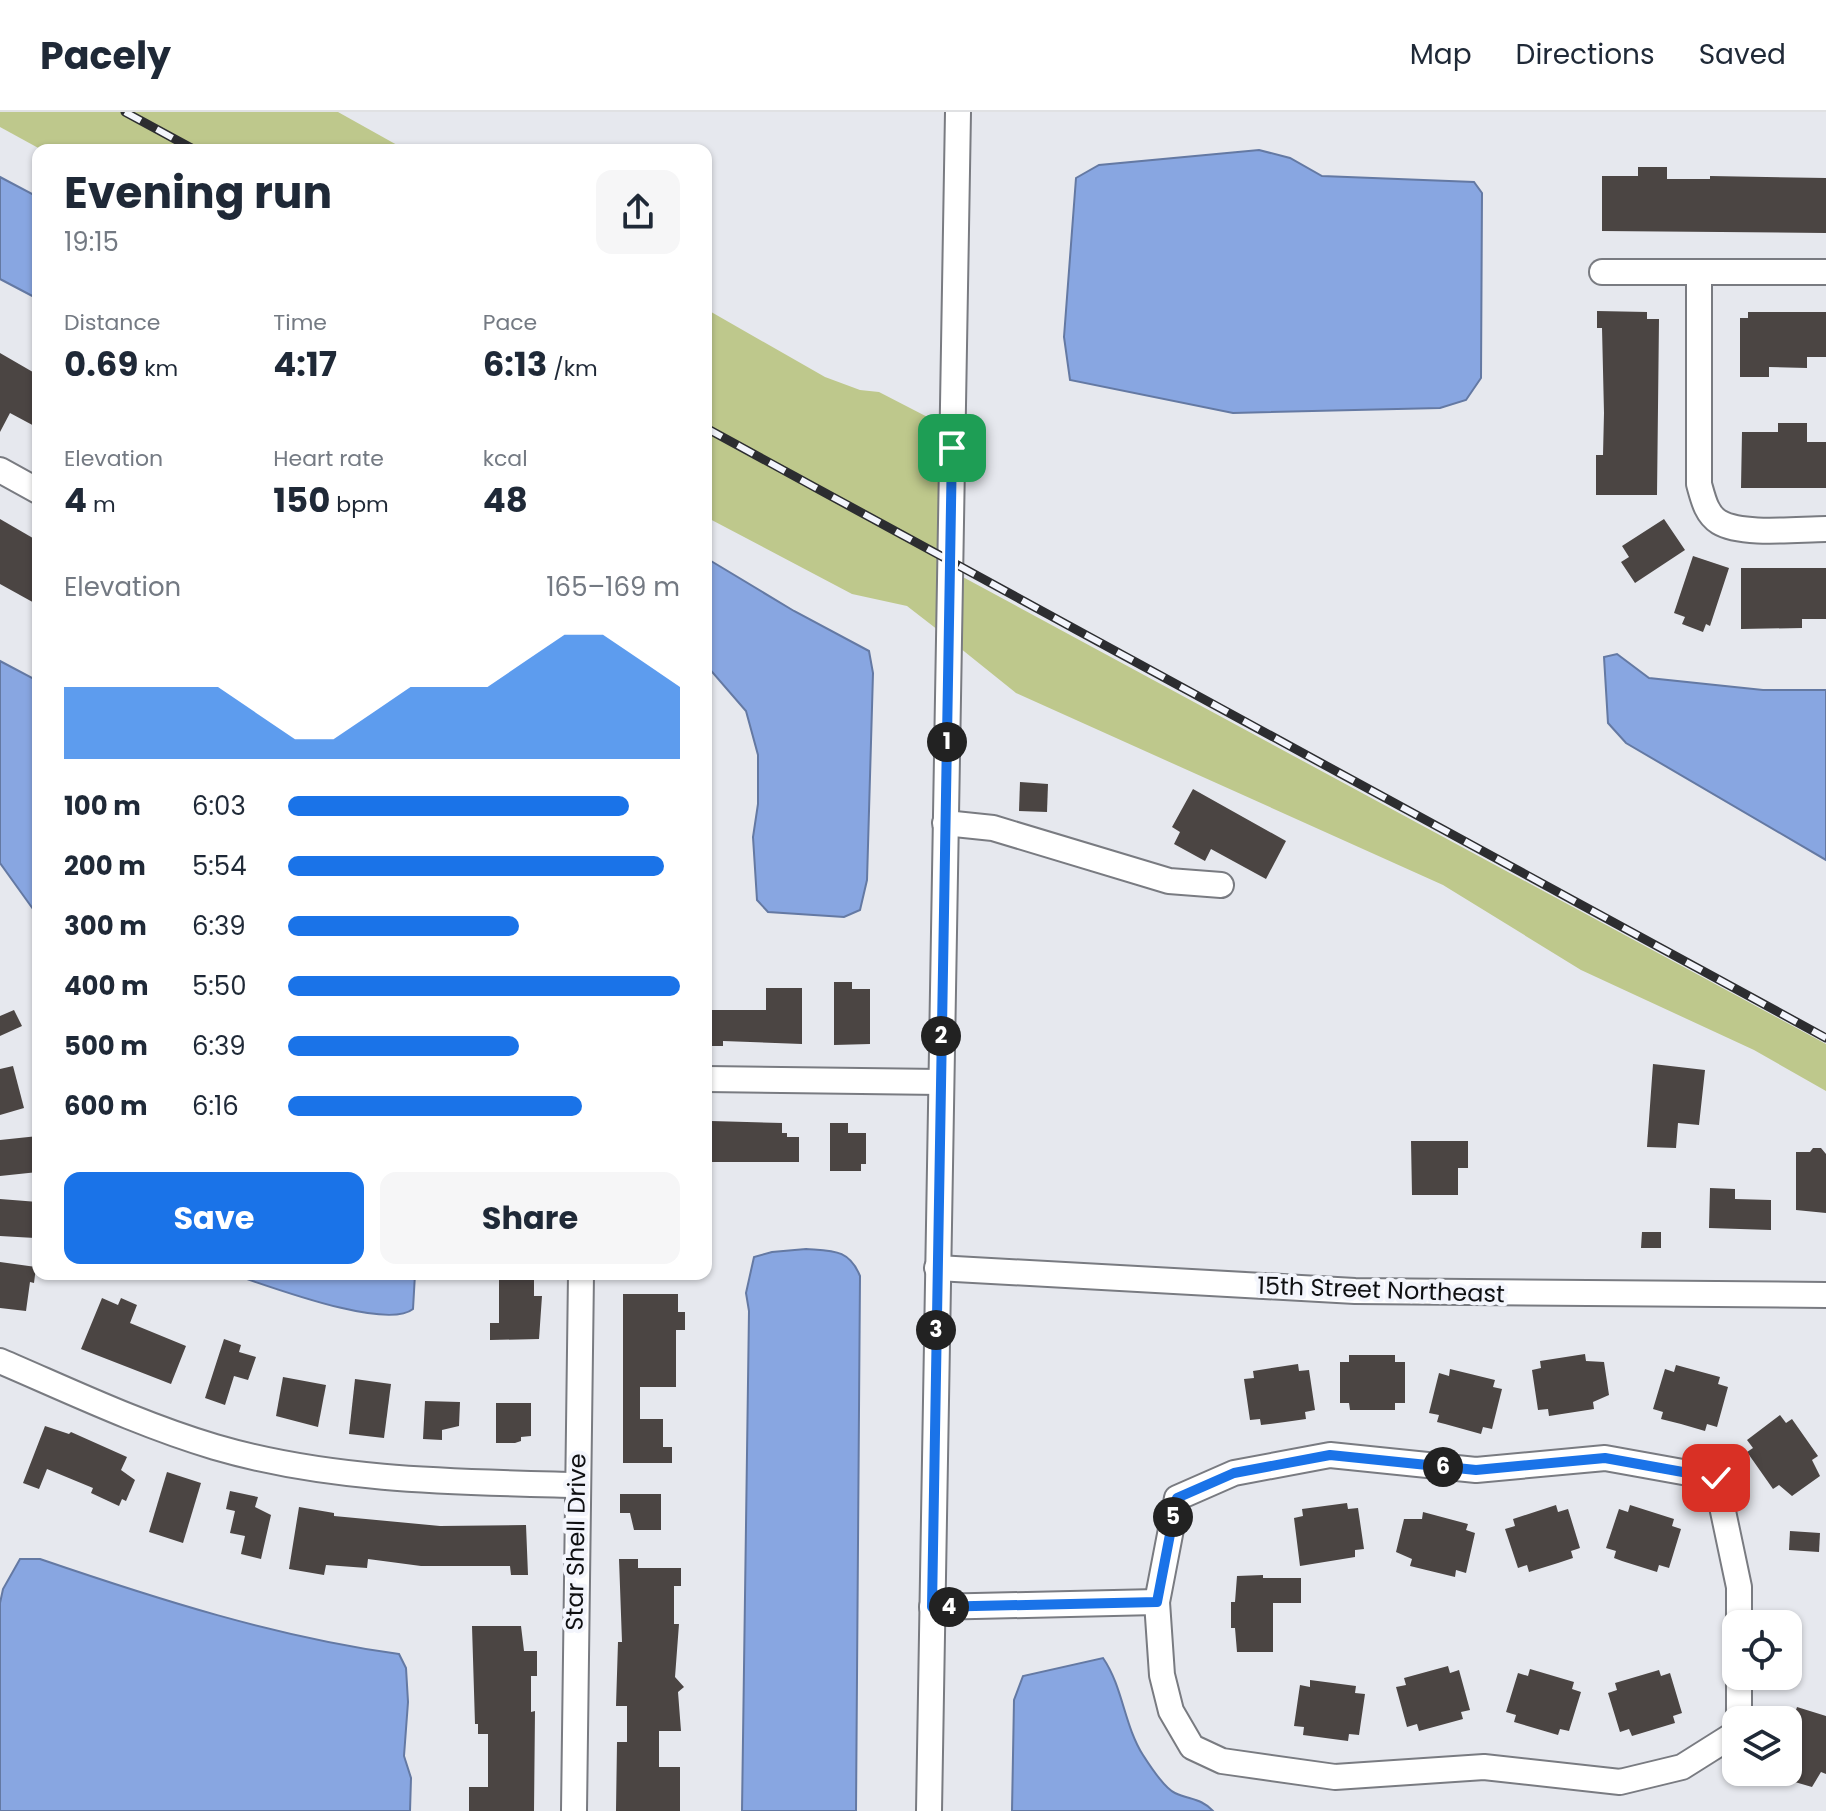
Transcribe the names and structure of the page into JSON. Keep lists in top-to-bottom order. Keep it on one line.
{"streets":{"street":["15th Street Northeast","Star Shell Drive"]},"page":{"header":"Pacely","nav":["Map","Directions","Saved"],"heading":["Evening run","19:15"],"stats":[["Distance","0.69 km"],["Time","4:17"],["Pace","6:13 /km"],["Elevation","4 m"],["Heart rate","150 bpm"],["kcal","48"]],"chart":["Elevation","165–169 m"],"pins":["1","2","3","6","5","4"],"list":[{"name":"100 m","note":"6:03"},{"name":"200 m","note":"5:54"},{"name":"300 m","note":"6:39"},{"name":"400 m","note":"5:50"},{"name":"500 m","note":"6:39"},{"name":"600 m","note":"6:16"}],"buttons":["Save","Share"]}}
